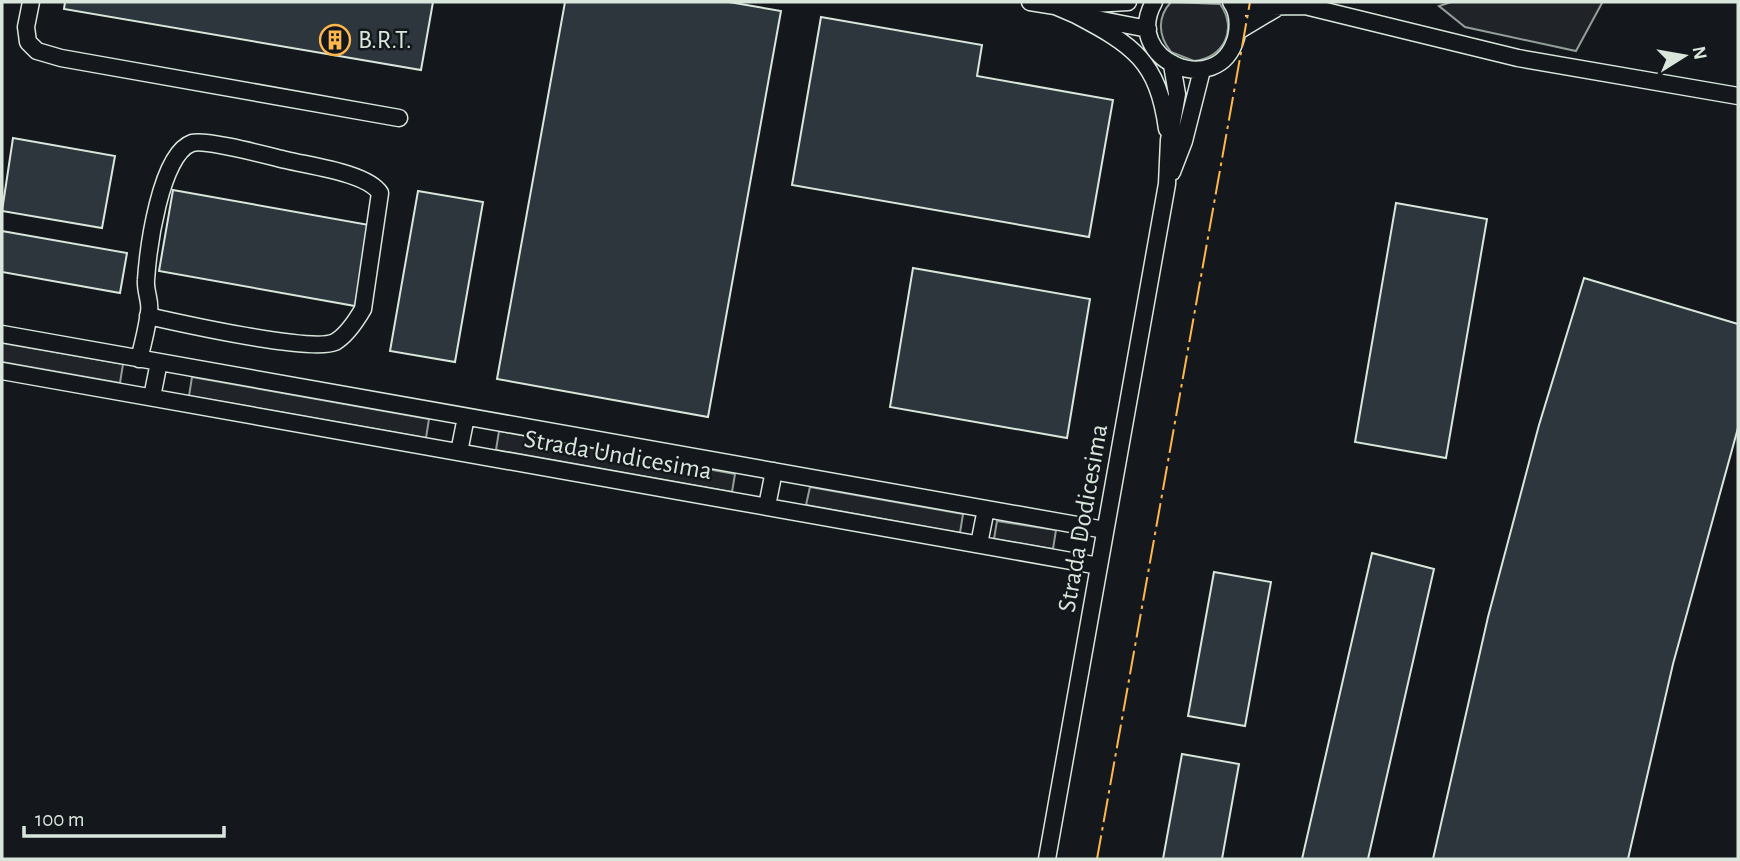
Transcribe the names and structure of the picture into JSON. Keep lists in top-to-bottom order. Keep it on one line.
{"streets":{"street":["Strada Undicesima","Strada Dodicesima"]},"crossings":[["Strada Undicesima","Strada Dodicesima"]],"places":{"building":["B.R.T."]},"scale_bar":"100 m","north":"right"}
